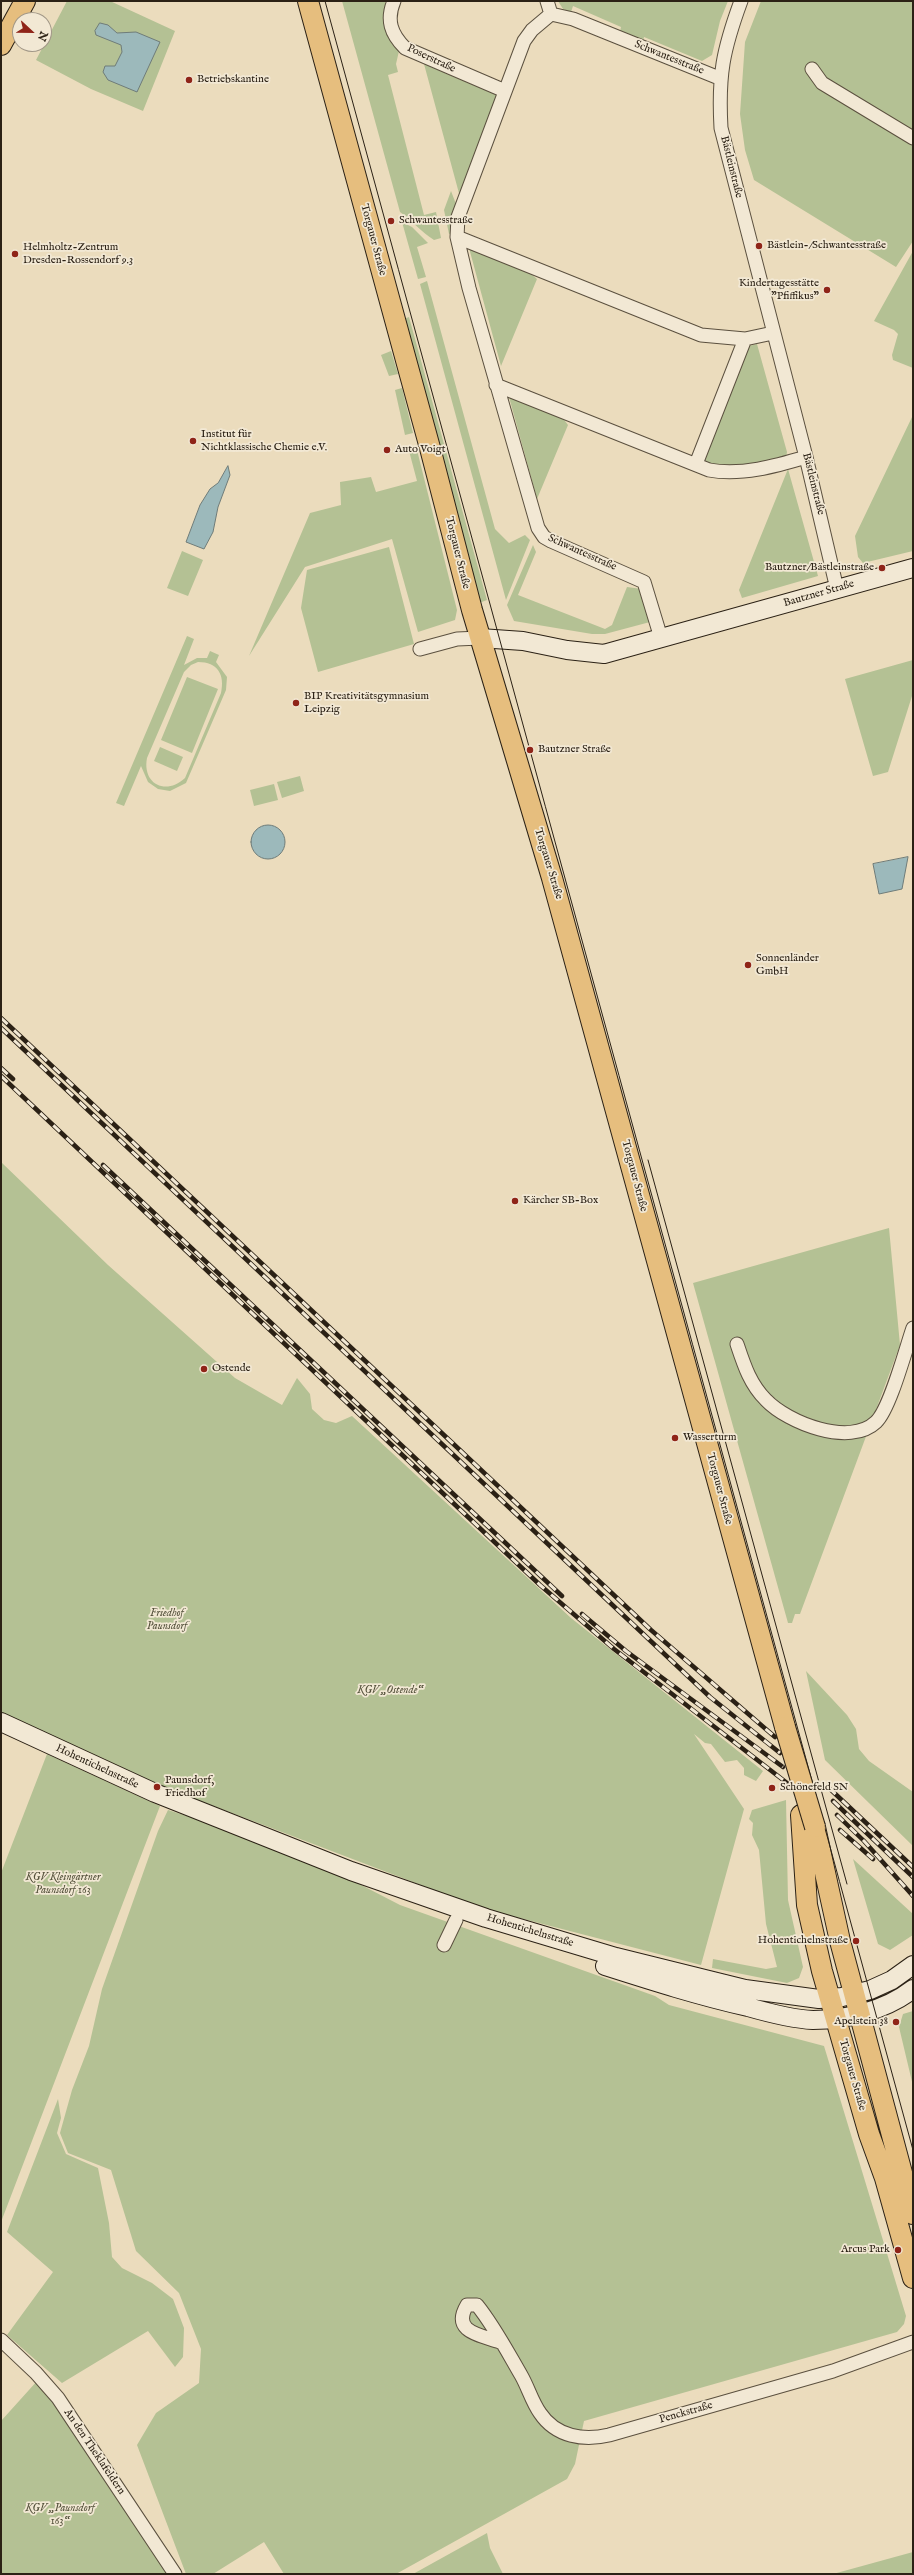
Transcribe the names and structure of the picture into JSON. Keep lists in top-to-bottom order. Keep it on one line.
{"streets":{"main road":["Torgauer Straße","Bautzner Straße","Hohentichelnstraße"],"street":["Schwantesstraße","Poserstraße","Bästleinstraße","Penckstraße","An den Theklafeldern"]},"crossings":[["Schwantesstraße","Poserstraße"],["Schwantesstraße","Bästleinstraße"],["Schwantesstraße","Bautzner Straße"],["Bästleinstraße","Bautzner Straße"],["Torgauer Straße","Bautzner Straße"],["Torgauer Straße","Hohentichelnstraße"]],"parks":["Friedhof Paunsdorf","KGV „Ostende“","KGV Kleingärtner Paunsdorf 163","KGV „Paunsdorf 163“"],"places":["Betriebskantine","Schwantesstraße","Bästlein-/Schwantesstraße","Helmholtz-Zentrum Dresden-Rossendorf 9.3","Kindertagesstätte \"Pfiffikus\"","Institut für Nichtklassische Chemie e.V.","Auto Voigt","Bautzner/Bästleinstraße","BIP Kreativitätsgymnasium Leipzig","Bautzner Straße","Sonnenländer GmbH","Kärcher SB-Box","Ostende","Wasserturm","Paunsdorf, Friedhof","Schönefeld SN","Hohentichelnstraße","Apelstein 38","Arcus Park"],"north":"right"}
